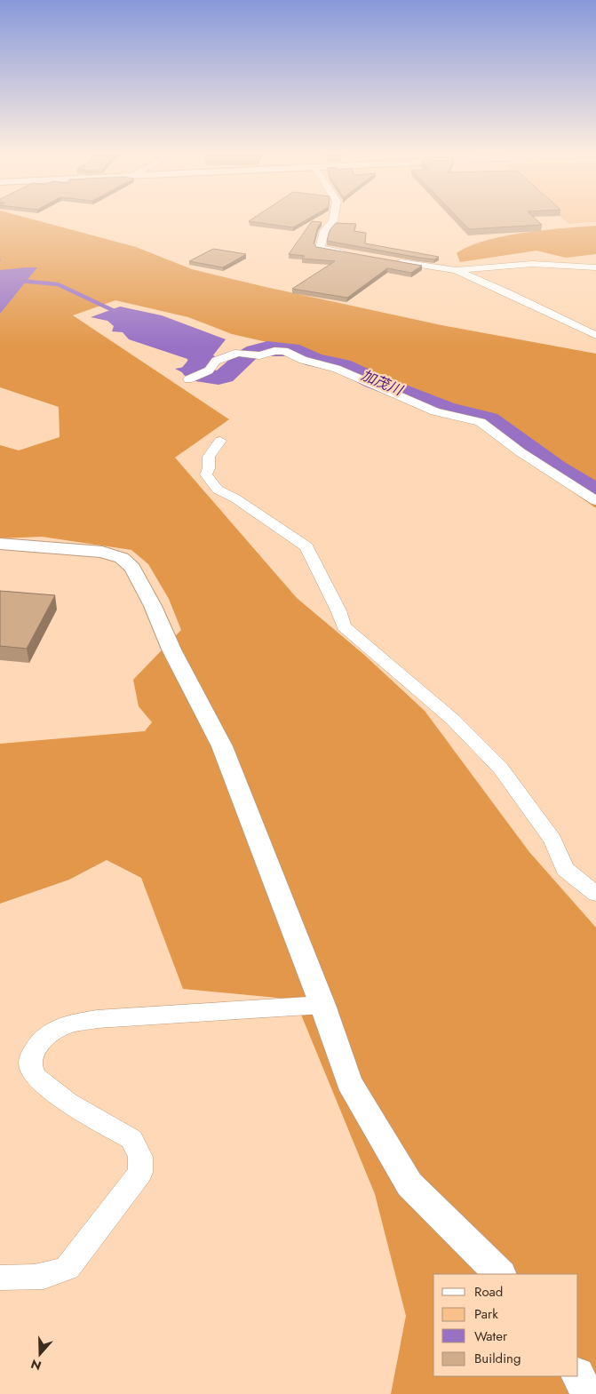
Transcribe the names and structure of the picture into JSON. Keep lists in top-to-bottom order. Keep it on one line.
{"water":["加茂川"],"legend":["Road","Park","Water","Building"],"north":"bottom"}
